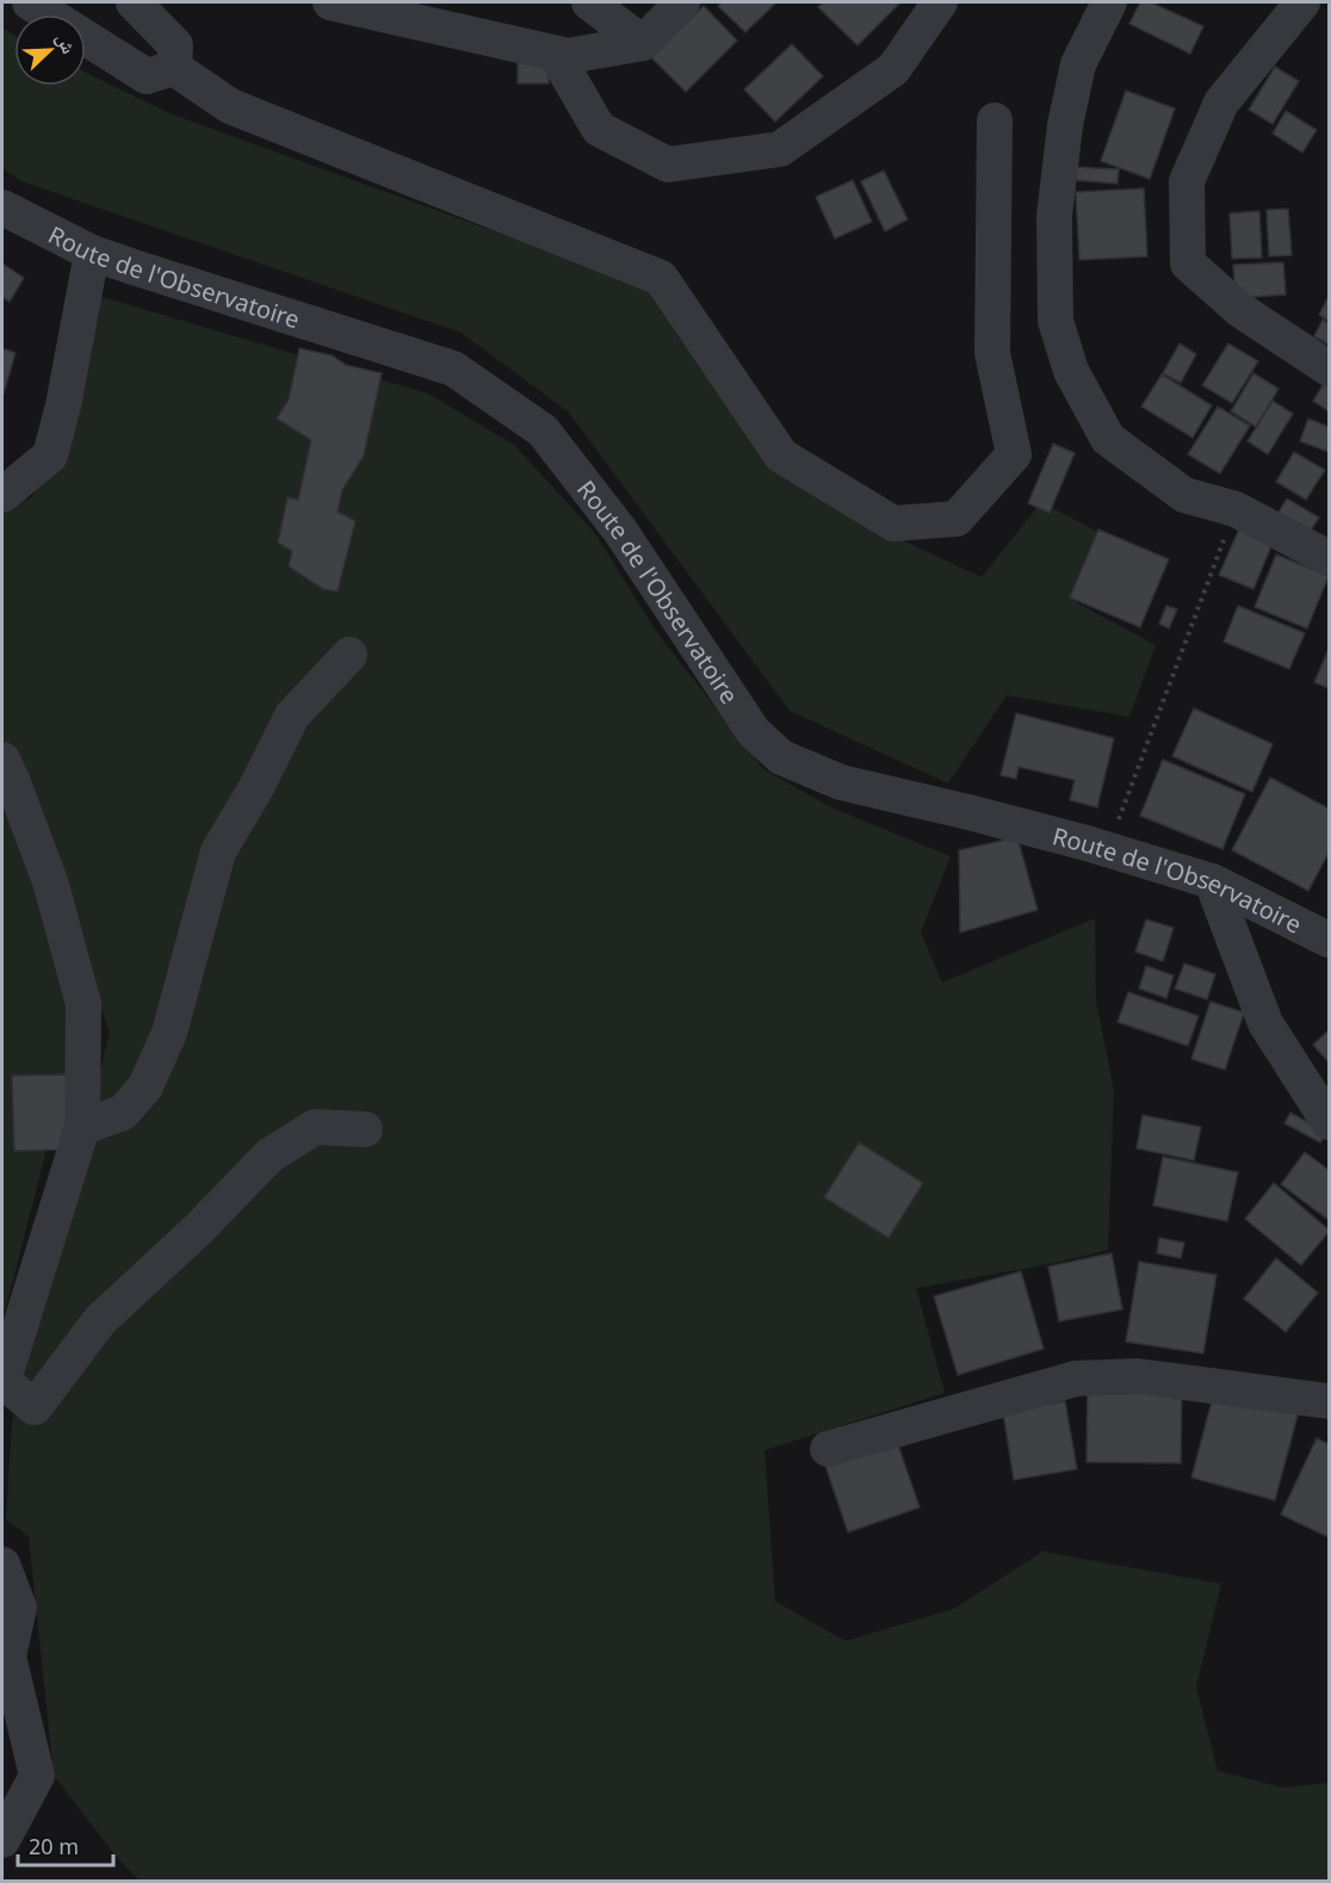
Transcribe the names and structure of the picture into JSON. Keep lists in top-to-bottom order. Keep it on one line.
{"streets":{"street":["Route de l'Observatoire"]},"scale_bar":"20 m","north":"top right"}
